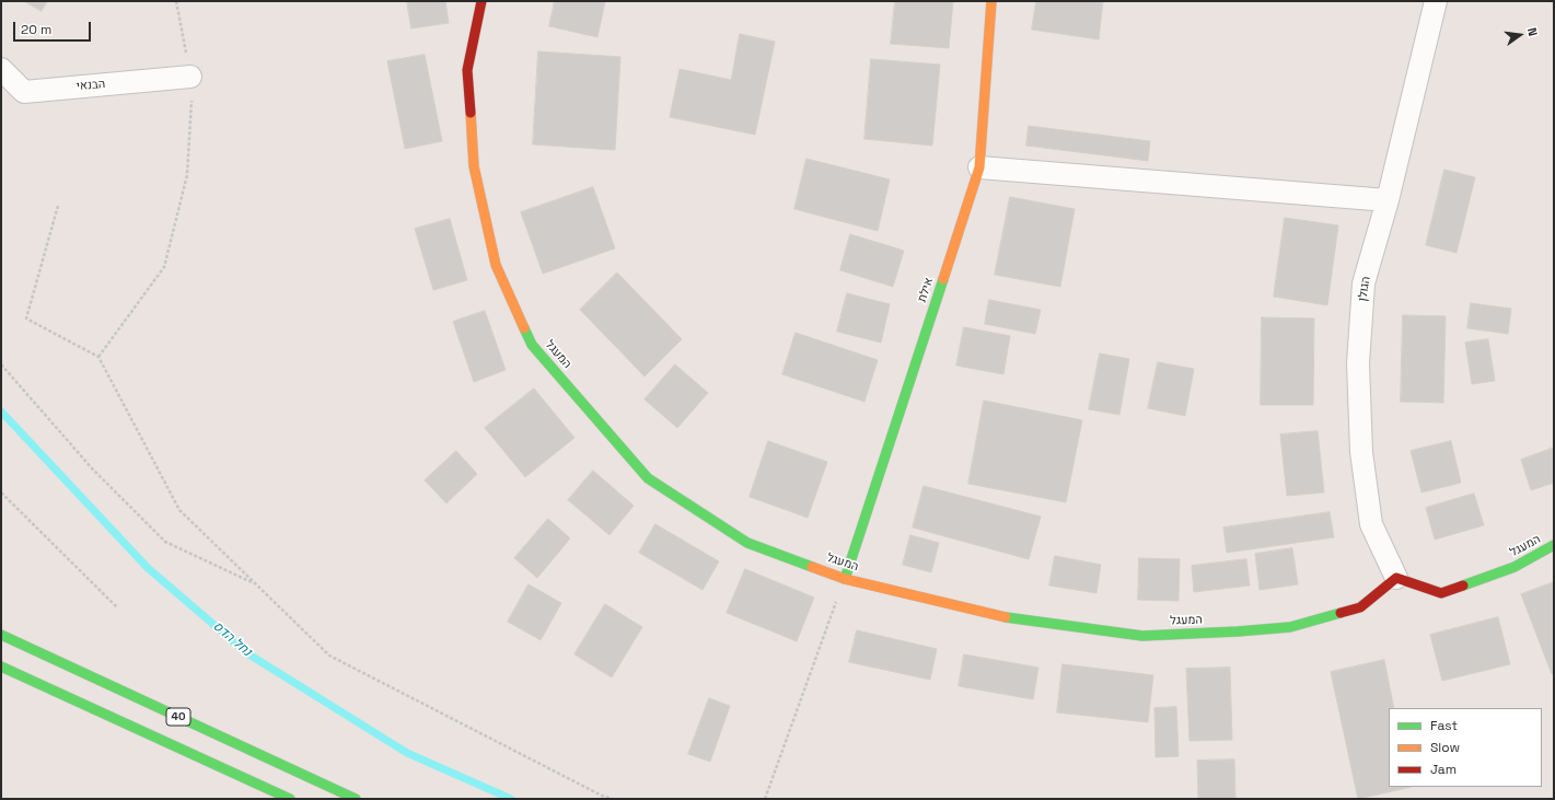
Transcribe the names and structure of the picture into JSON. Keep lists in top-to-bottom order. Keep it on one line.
{"streets":{"main road":["אילת","המעגל","40"],"street":["הבנאי","הגולן"]},"crossings":[["הגולן","המעגל"],["אילת","המעגל"]],"water":["נחל הדס"],"legend":["Fast","Slow","Jam"],"scale_bar":"20 m","north":"right"}
